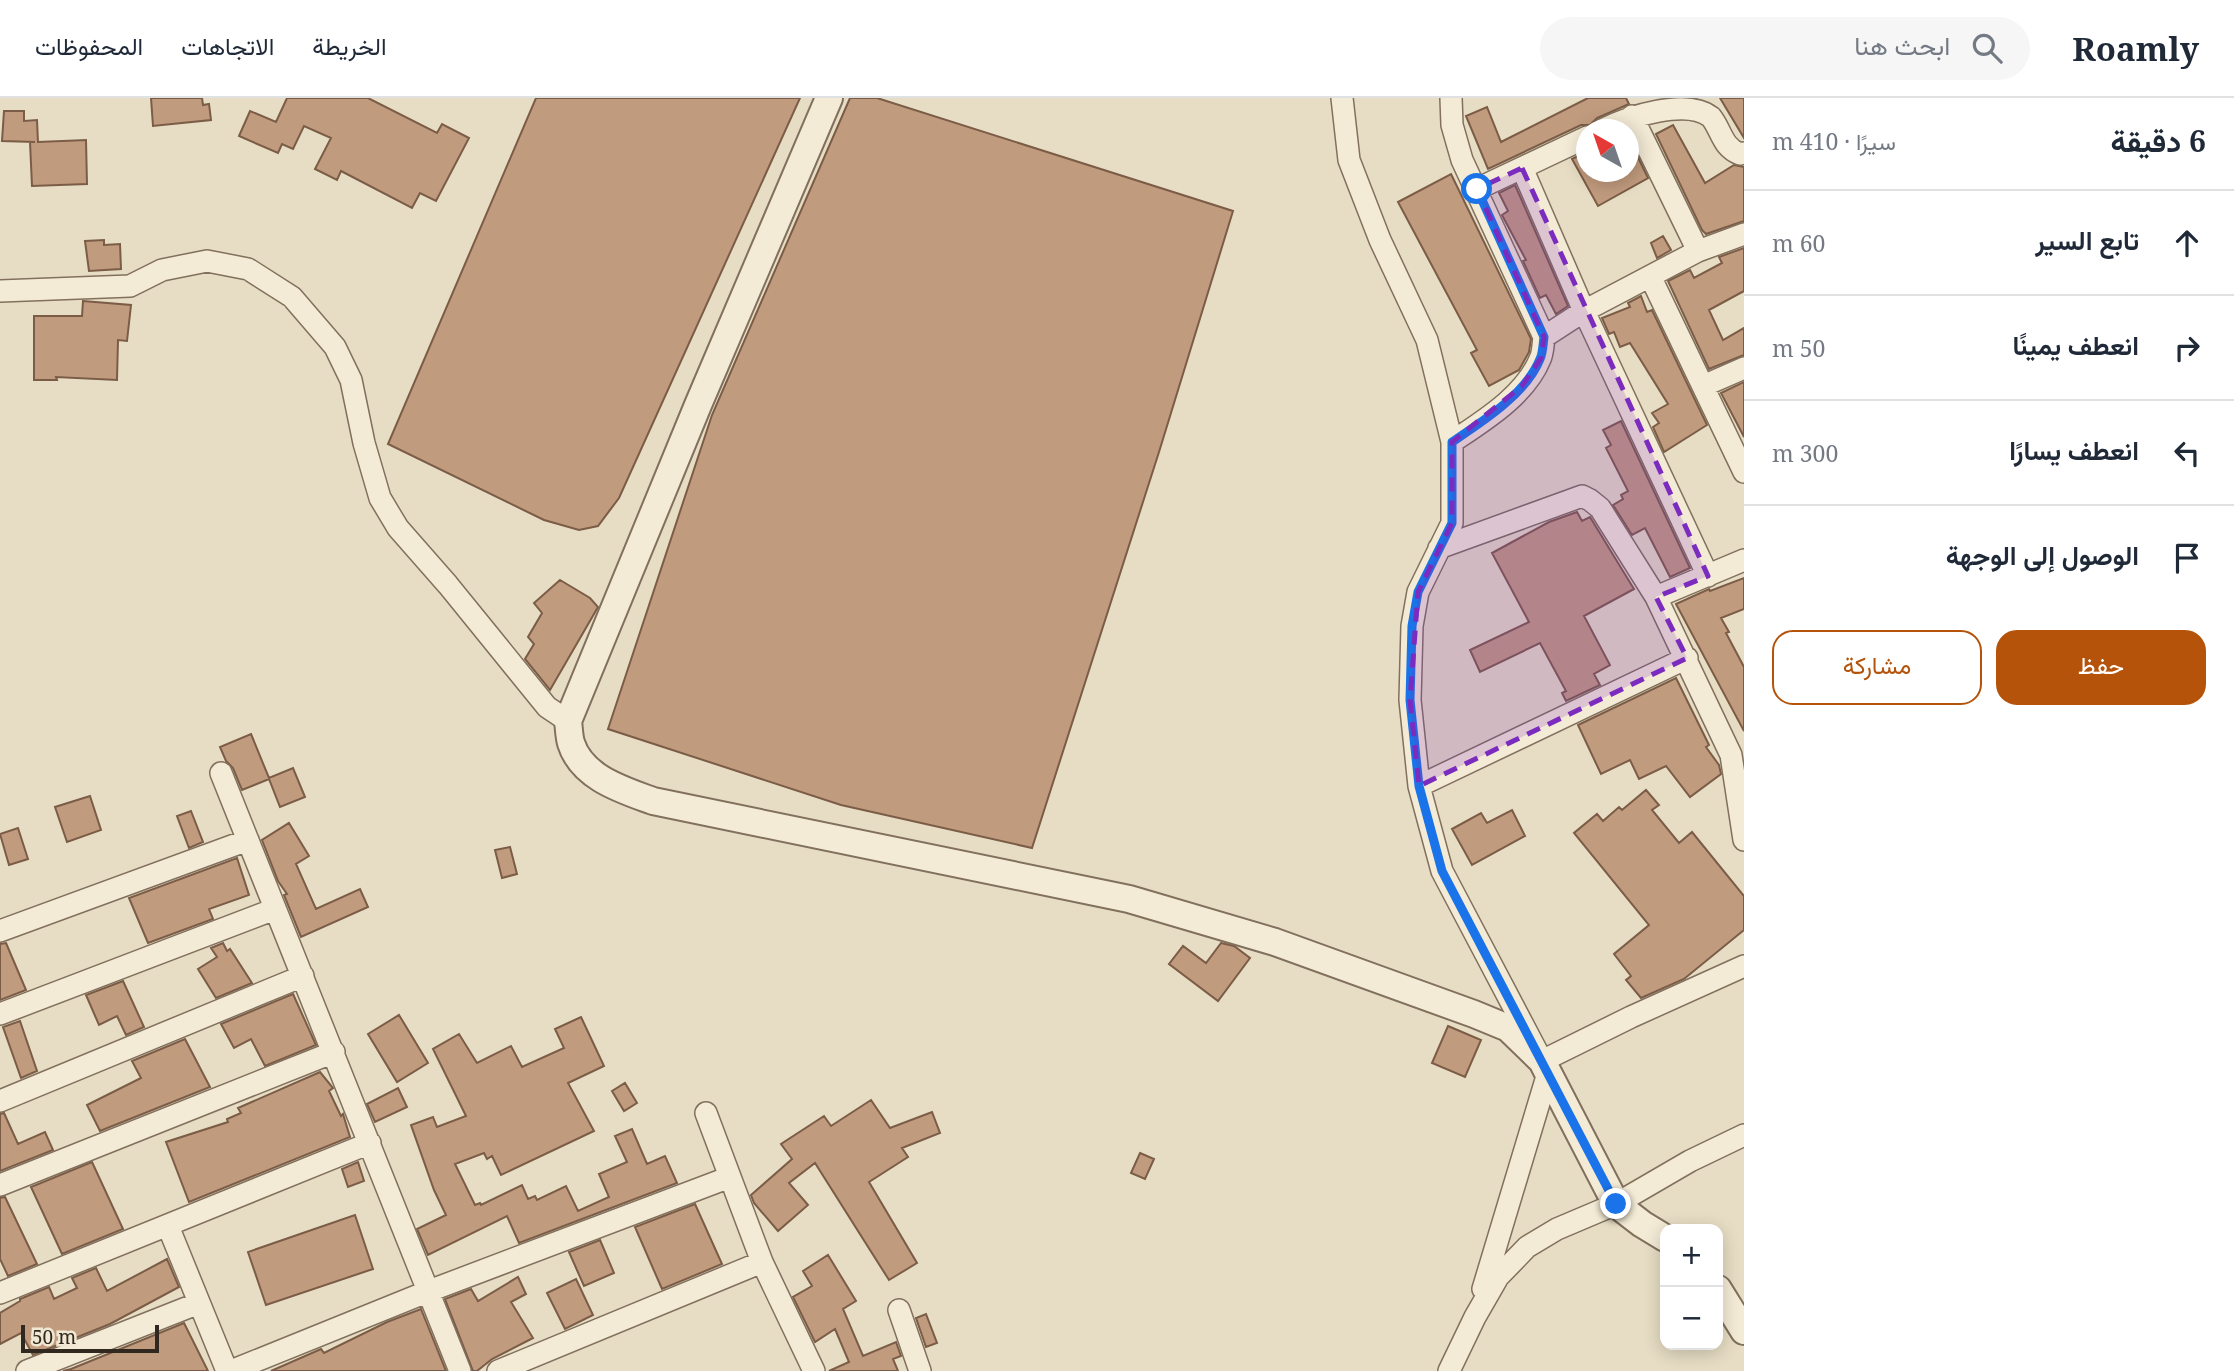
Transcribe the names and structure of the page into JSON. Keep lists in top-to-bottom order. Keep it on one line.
{"scale_bar":"50 m","north":"top left","page":{"header":"Roamly","search":"ابحث هنا","nav":["الخريطة","الاتجاهات","المحفوظات"],"heading":["6 دقيقة","سيرًا · 410 m"],"list":[["تابع السير","60 m"],["انعطف يمينًا","50 m"],["انعطف يسارًا","300 m"],"الوصول إلى الوجهة"],"buttons":["حفظ","مشاركة"],"map_buttons":["+","−"],"scale":"50 m"}}
